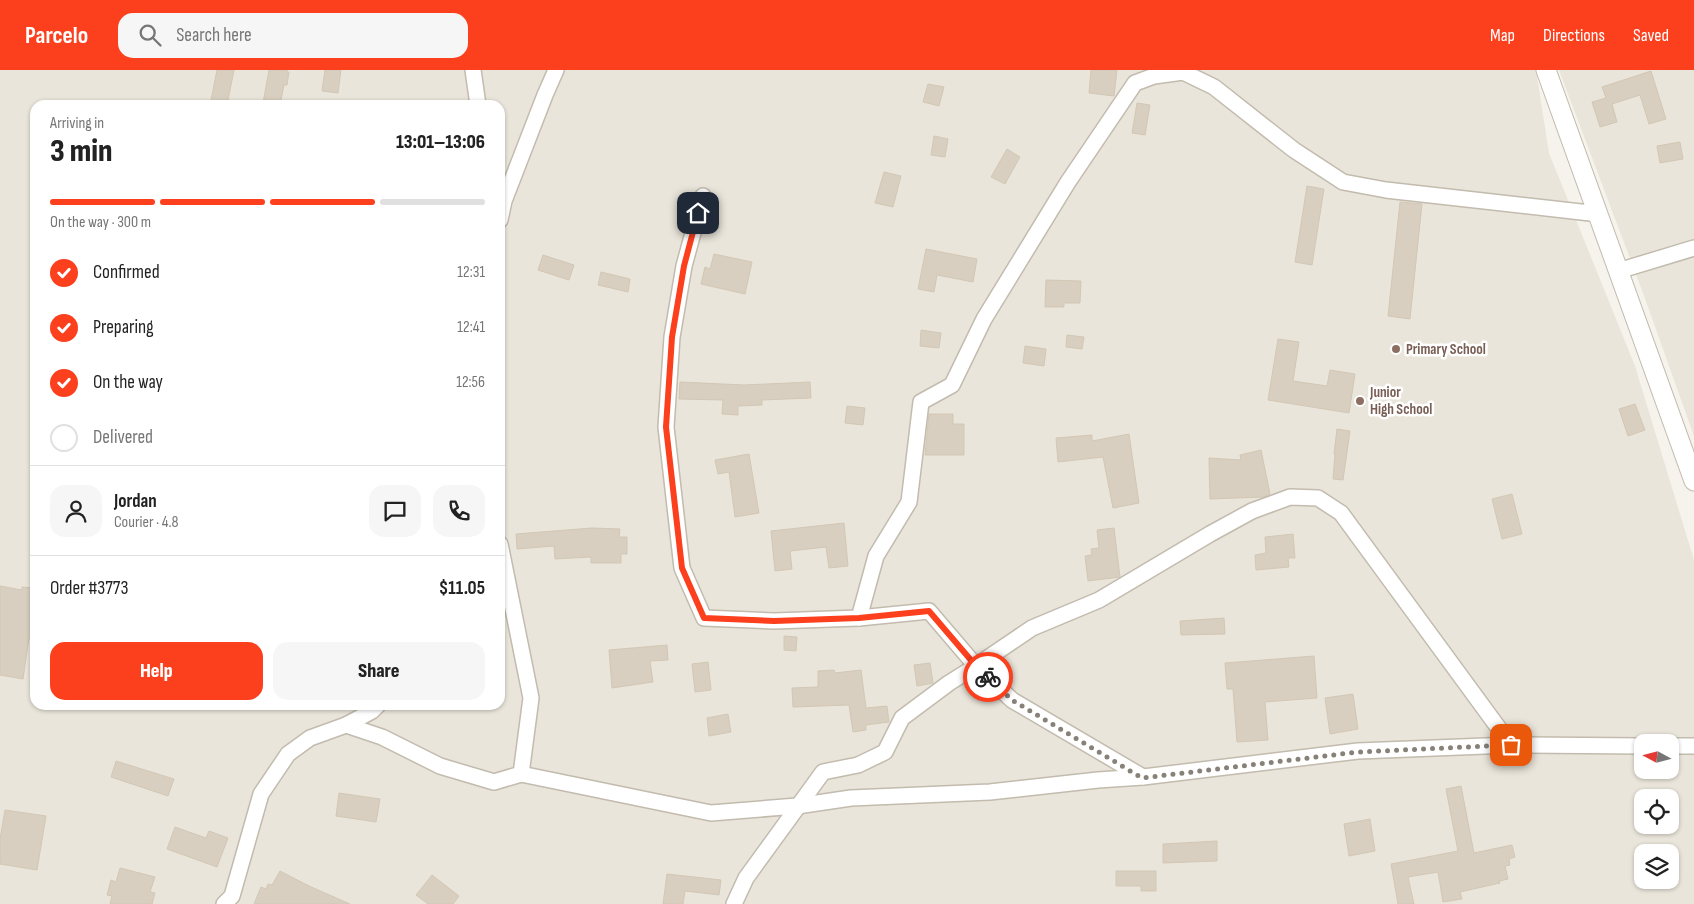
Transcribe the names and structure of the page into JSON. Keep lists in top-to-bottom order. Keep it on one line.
{"places":["Primary School","Junior High School"],"north":"left","page":{"header":"Parcelo","search":"Search here","nav":["Map","Directions","Saved"],"heading":["3 min","Arriving in","13:01–13:06"],"panel":["Jordan","Courier · 4.8","Order #3773","$11.05"],"bar":"On the way · 300 m","list":[["Confirmed","12:31"],["Preparing","12:41"],["On the way","12:56"],"Delivered"],"buttons":["Help","Share"]}}
